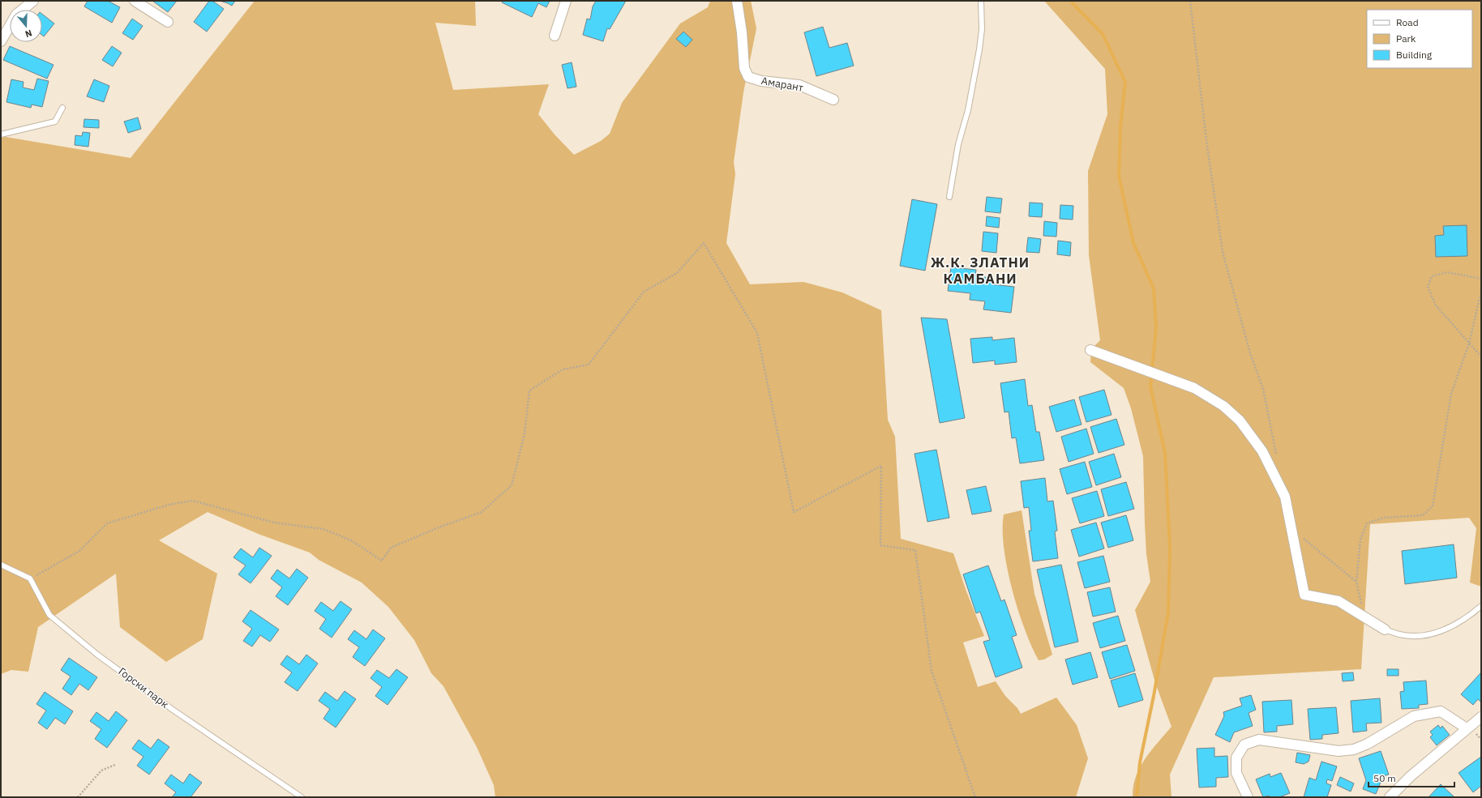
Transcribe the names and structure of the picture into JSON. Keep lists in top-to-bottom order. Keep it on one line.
{"streets":{"street":["Амарант"],"lane":["Горски парк"]},"districts":["Ж.К. ЗЛАТНИ КАМБАНИ"],"legend":["Road","Park","Building"],"scale_bar":"50 m","north":"bottom"}
